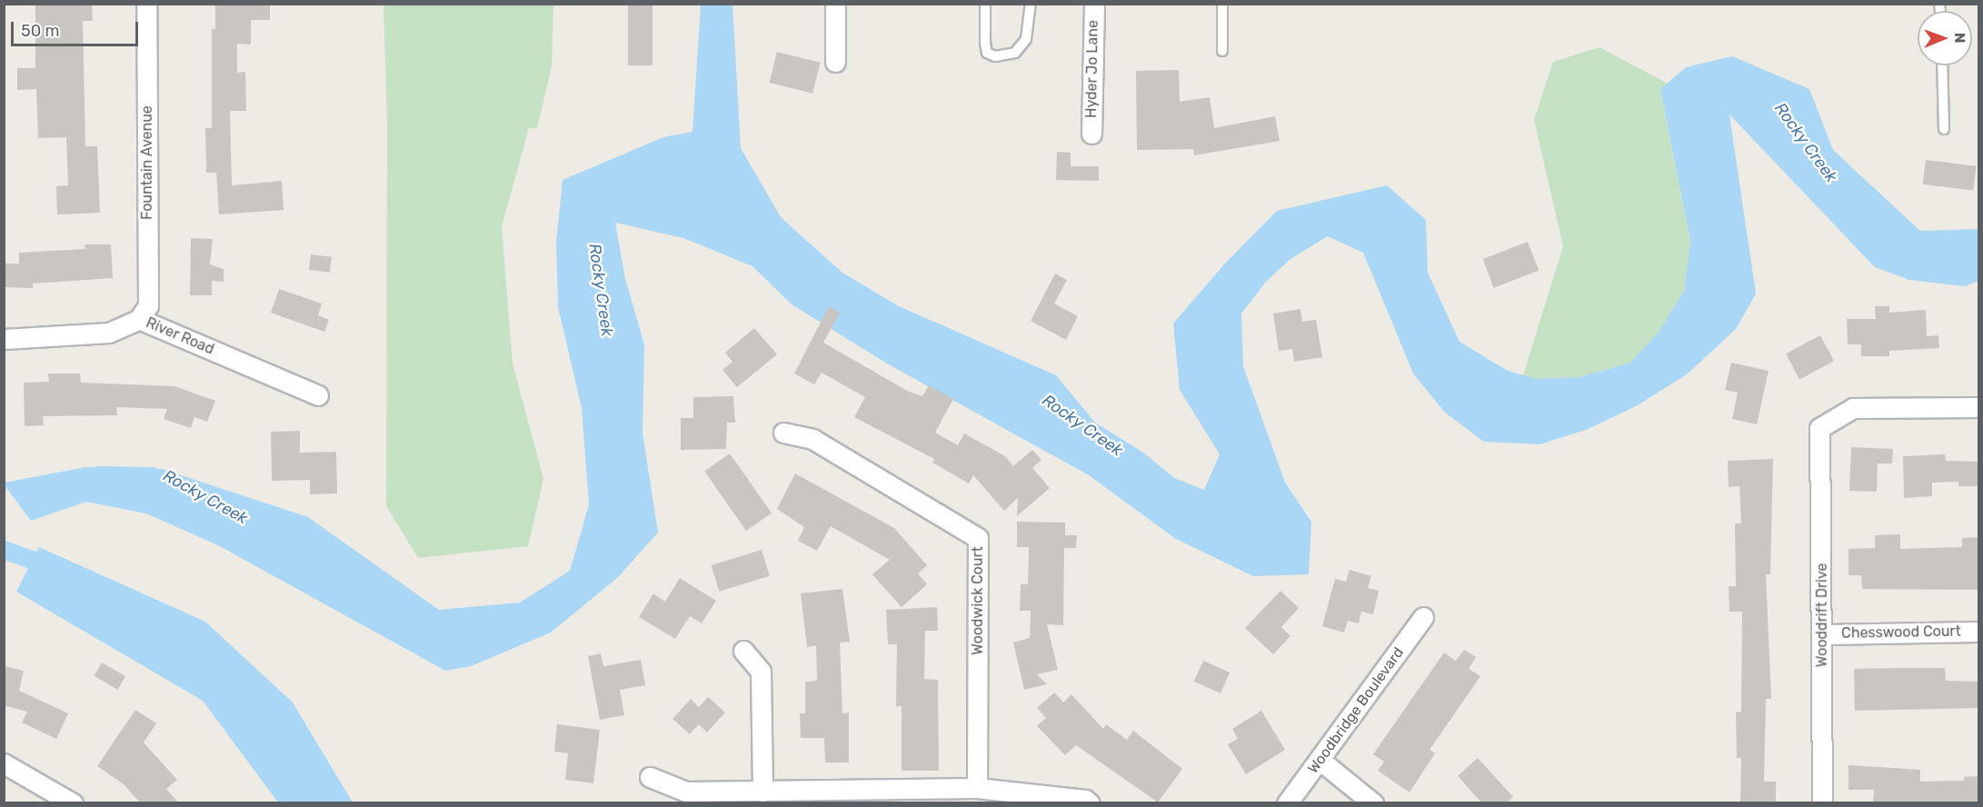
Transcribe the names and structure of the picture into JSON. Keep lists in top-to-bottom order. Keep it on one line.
{"streets":{"street":["Hyder Jo Lane","Fountain Avenue","River Road","Woodwick Court","Wooddrift Drive","Chesswood Court","Woodbridge Boulevard"]},"crossings":[["Fountain Avenue","River Road"],["Wooddrift Drive","Chesswood Court"]],"water":["Rocky Creek"],"scale_bar":"50 m","north":"right"}
